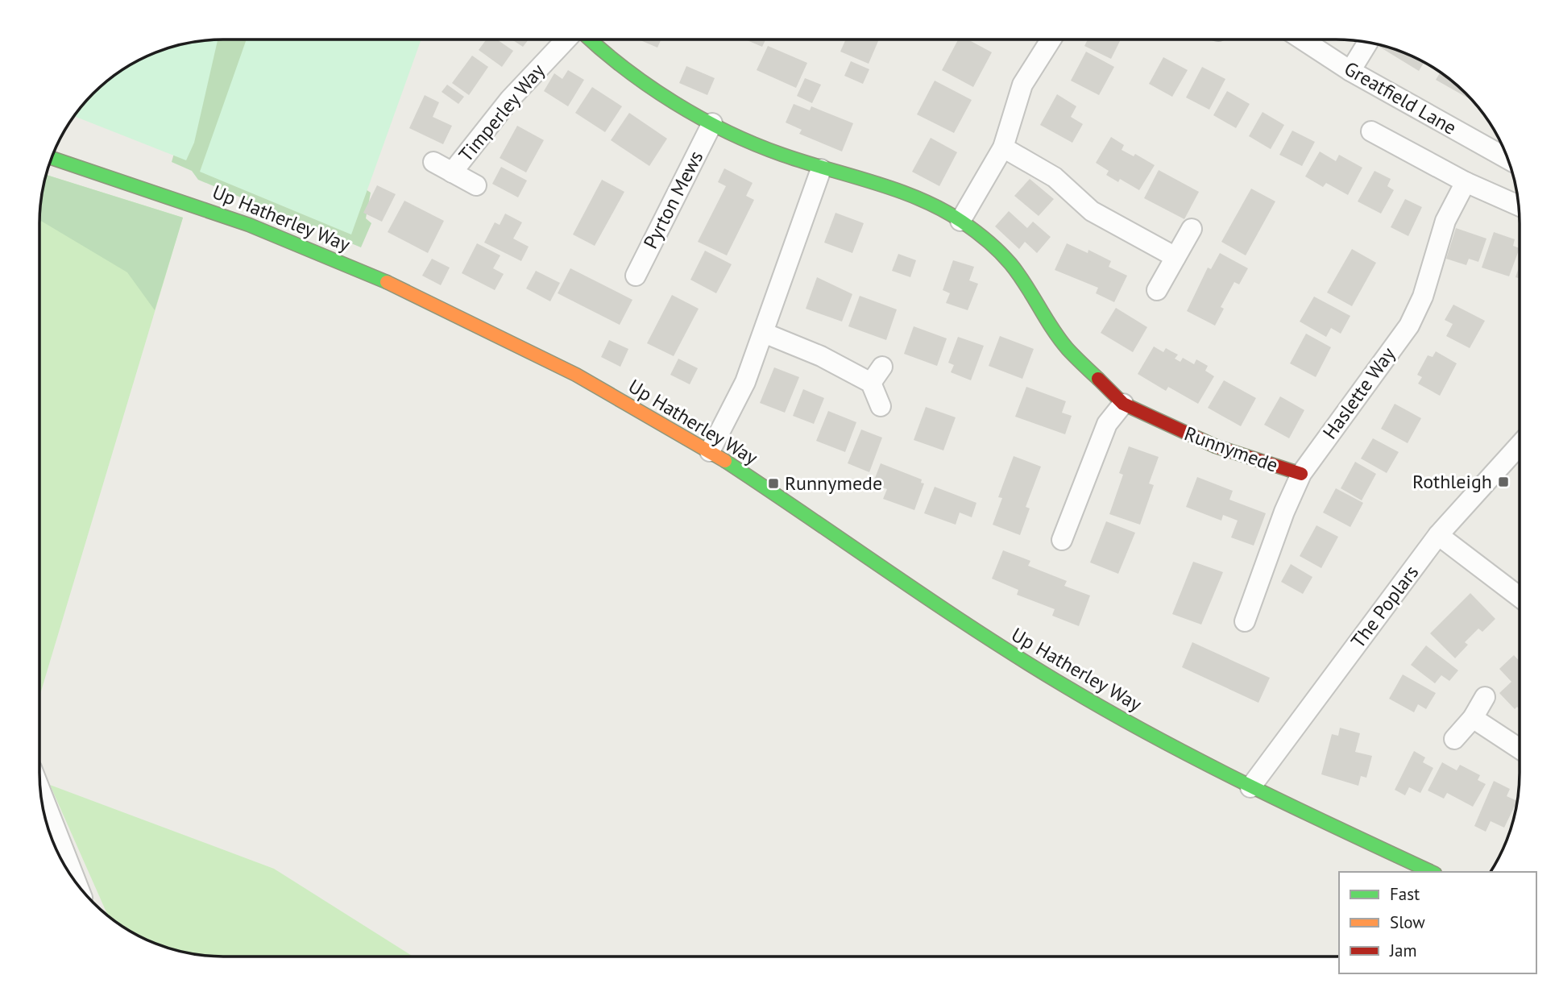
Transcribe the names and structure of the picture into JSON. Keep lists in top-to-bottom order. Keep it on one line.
{"streets":{"street":["Greatfield Lane","Timperley Way","Pyrton Mews","Up Hatherley Way","Haslette Way","Runnymede","The Poplars"]},"crossings":[["Pyrton Mews","Runnymede"],["Up Hatherley Way","The Poplars"],["Haslette Way","Runnymede"]],"places":{"transit":["Rothleigh","Runnymede"]},"legend":["Fast","Slow","Jam"]}
